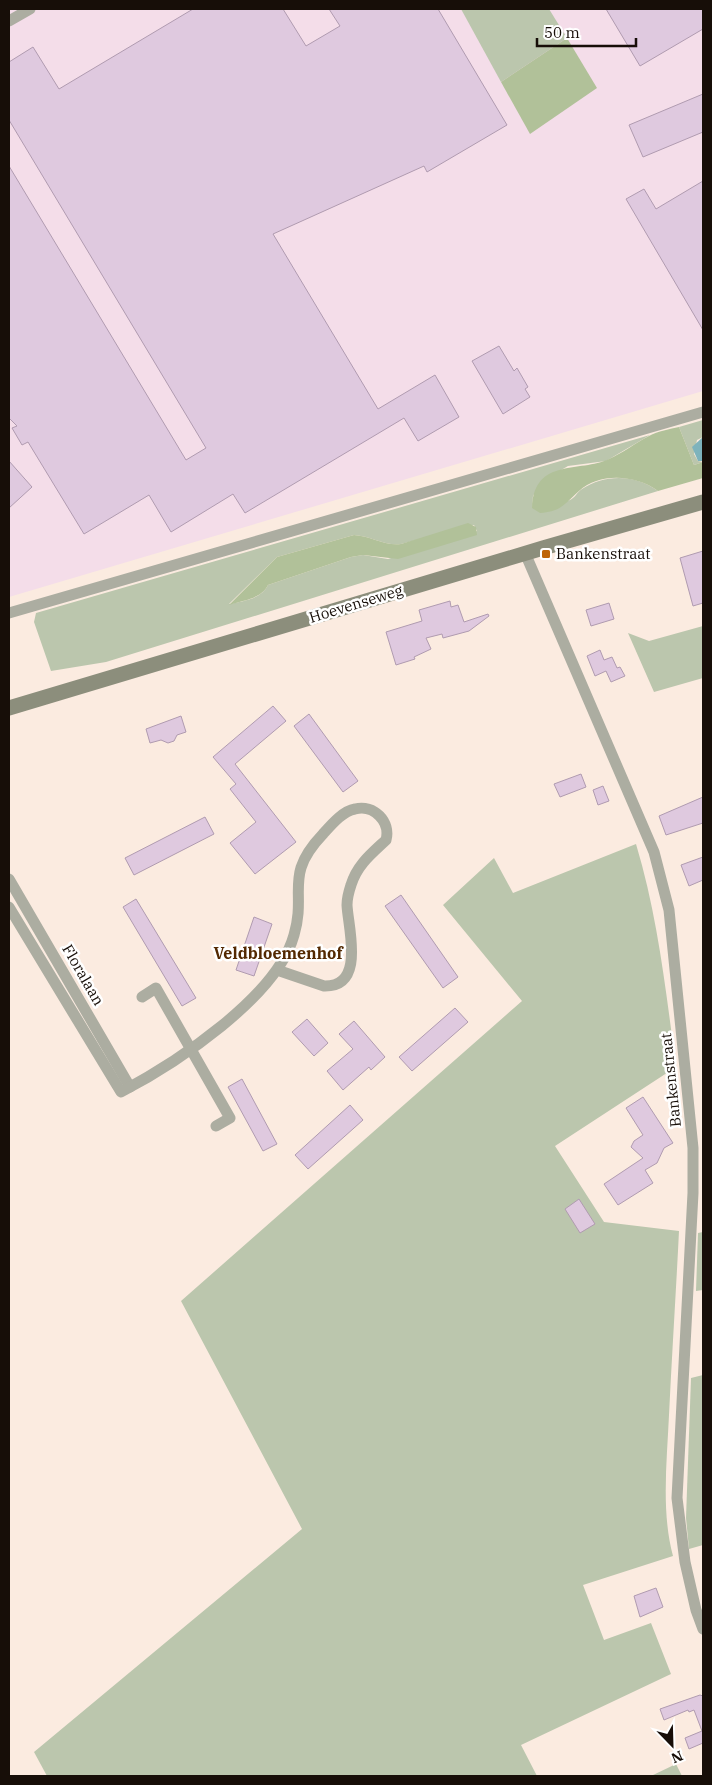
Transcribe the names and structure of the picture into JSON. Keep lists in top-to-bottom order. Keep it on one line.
{"streets":{"main road":["Hoevenseweg"],"street":["Floralaan","Bankenstraat"]},"crossings":[["Hoevenseweg","Bankenstraat"]],"districts":["Veldbloemenhof"],"places":{"transit":["Bankenstraat"]},"scale_bar":"50 m","north":"bottom right"}
